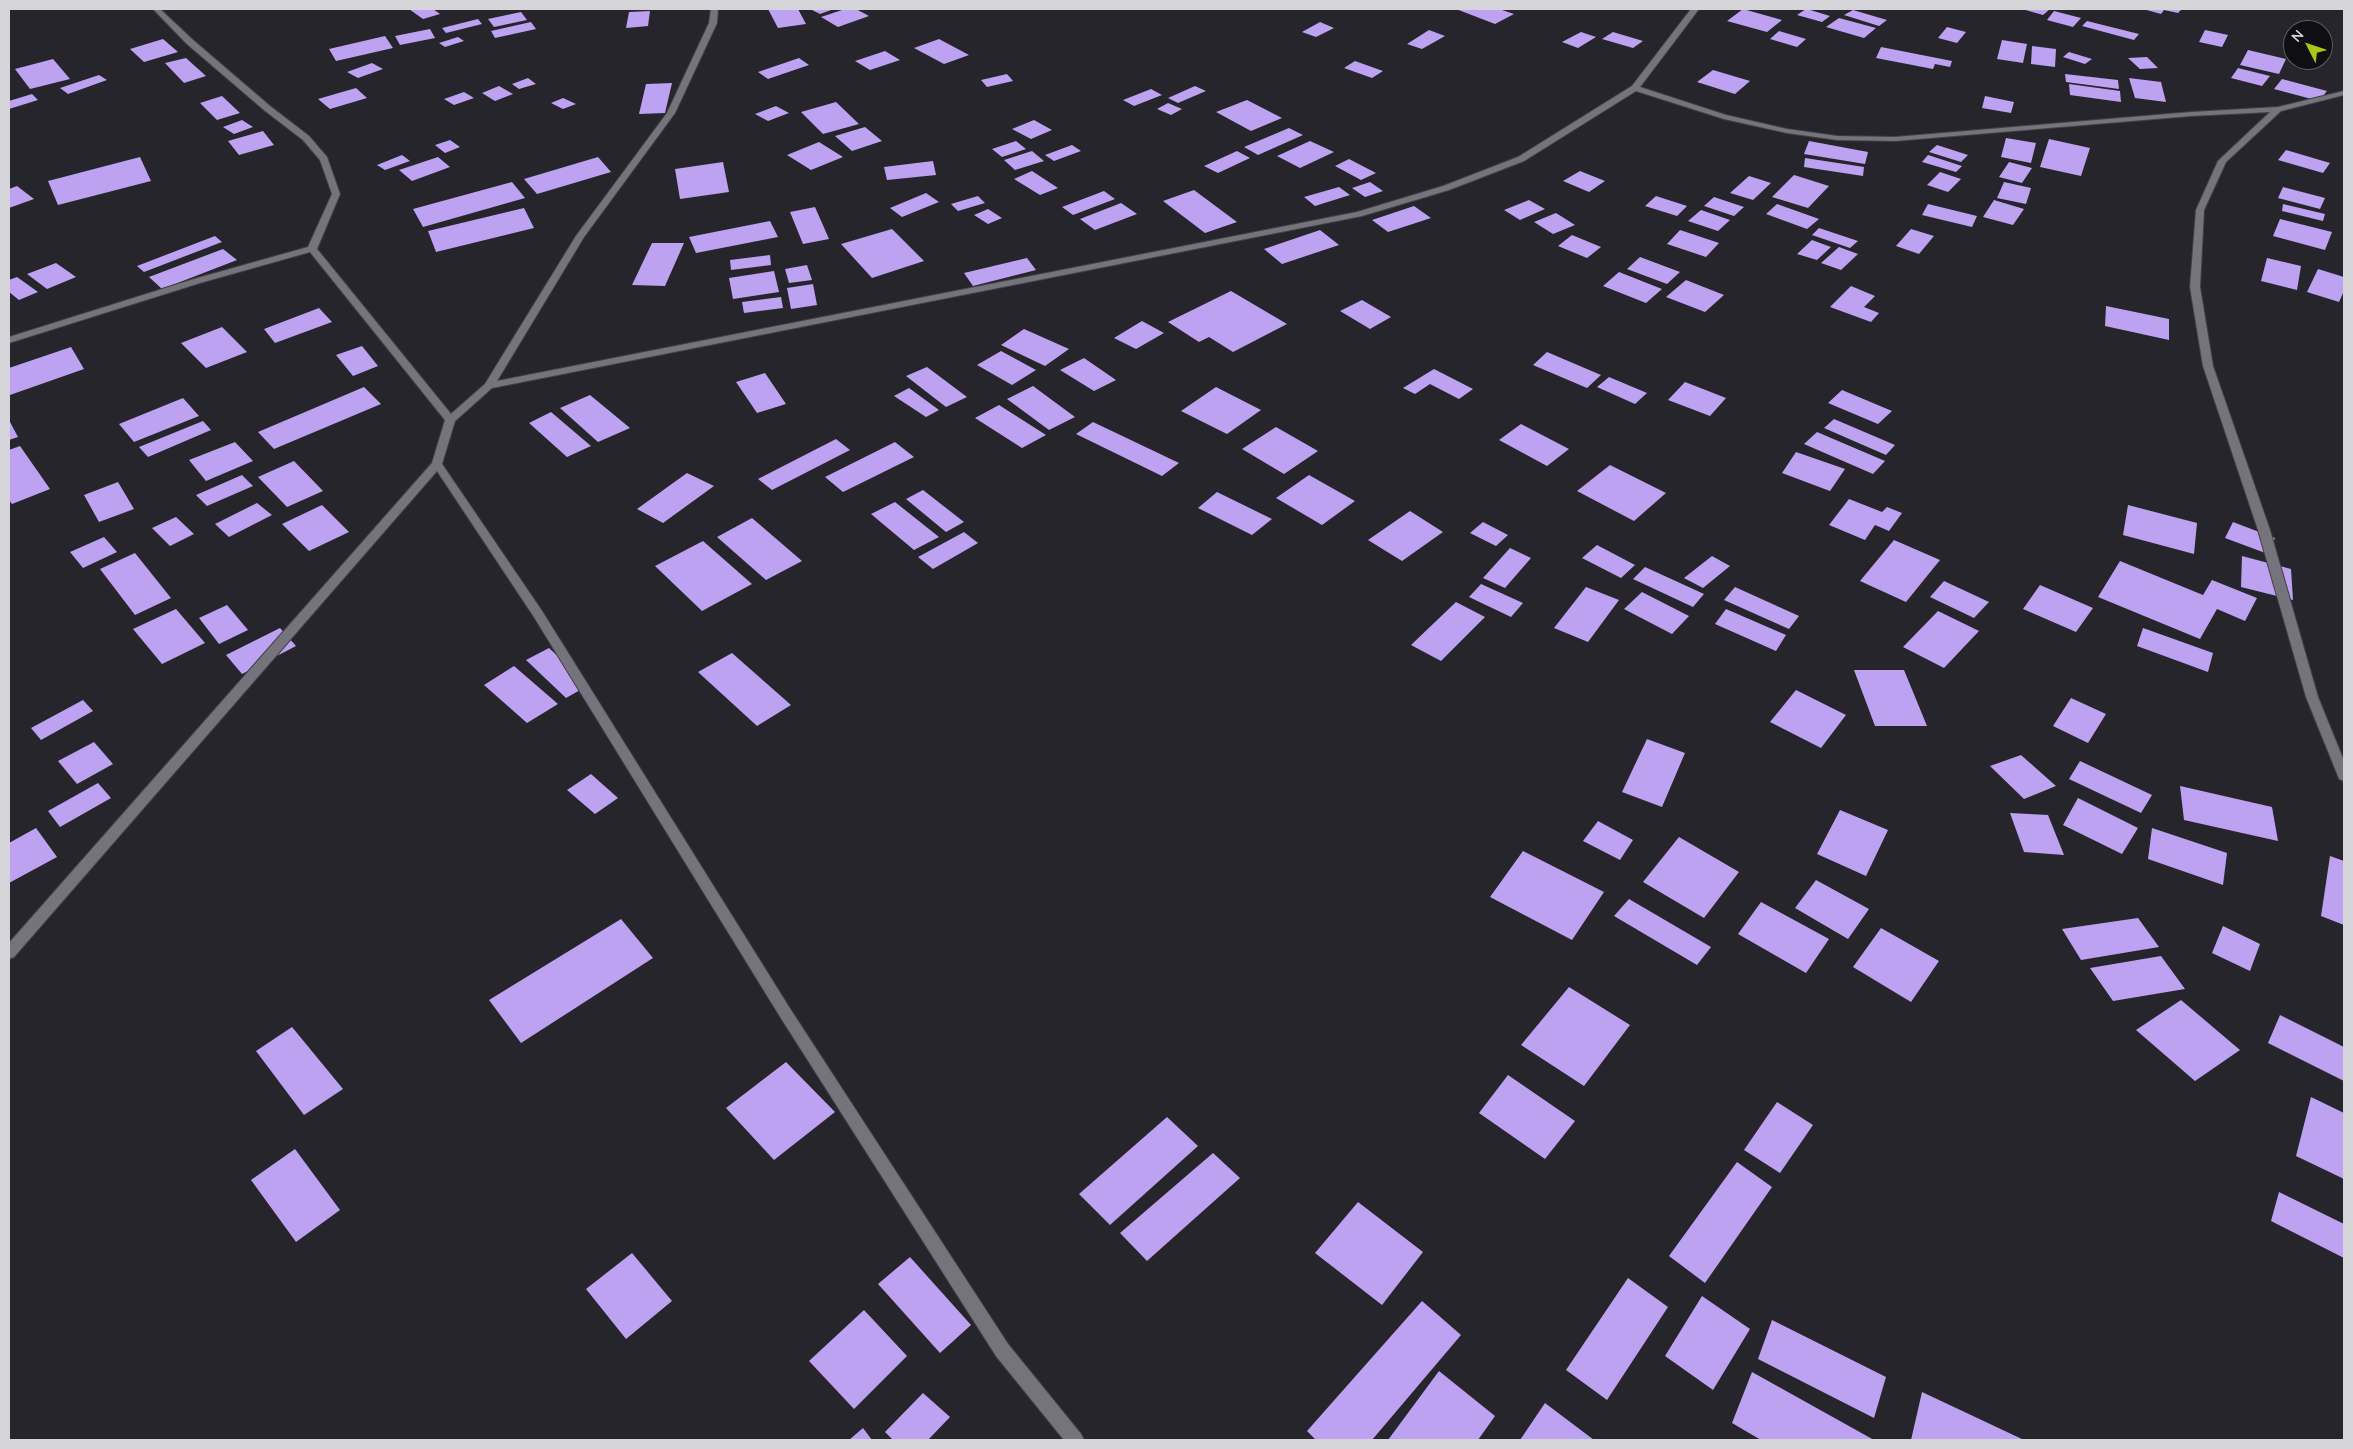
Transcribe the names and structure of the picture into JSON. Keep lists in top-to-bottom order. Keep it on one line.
{"north":"top left"}
